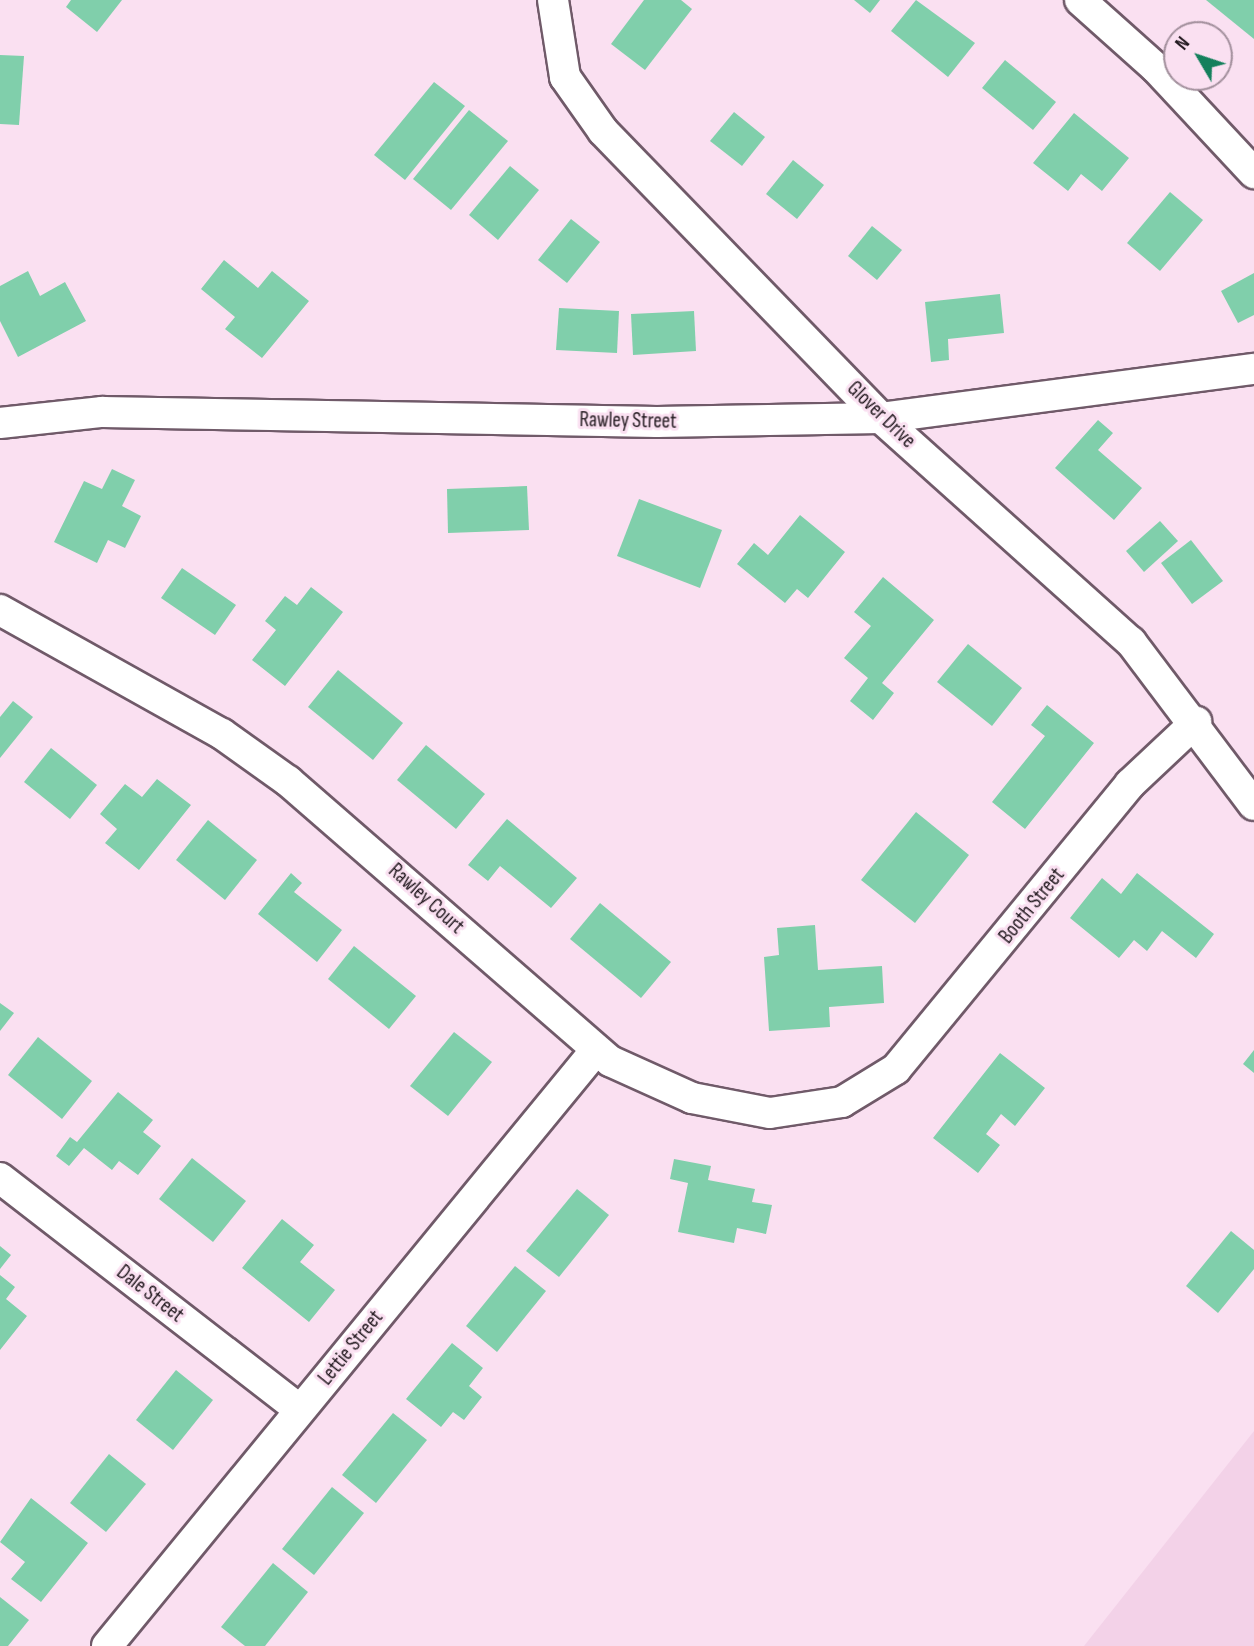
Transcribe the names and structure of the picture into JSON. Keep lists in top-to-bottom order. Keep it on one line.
{"streets":{"street":["Glover Drive","Rawley Street","Rawley Court","Booth Street","Dale Street","Lettie Street"]},"crossings":[["Glover Drive","Rawley Street"],["Glover Drive","Booth Street"],["Rawley Court","Booth Street"],["Rawley Court","Lettie Street"],["Dale Street","Lettie Street"]],"north":"top left"}
